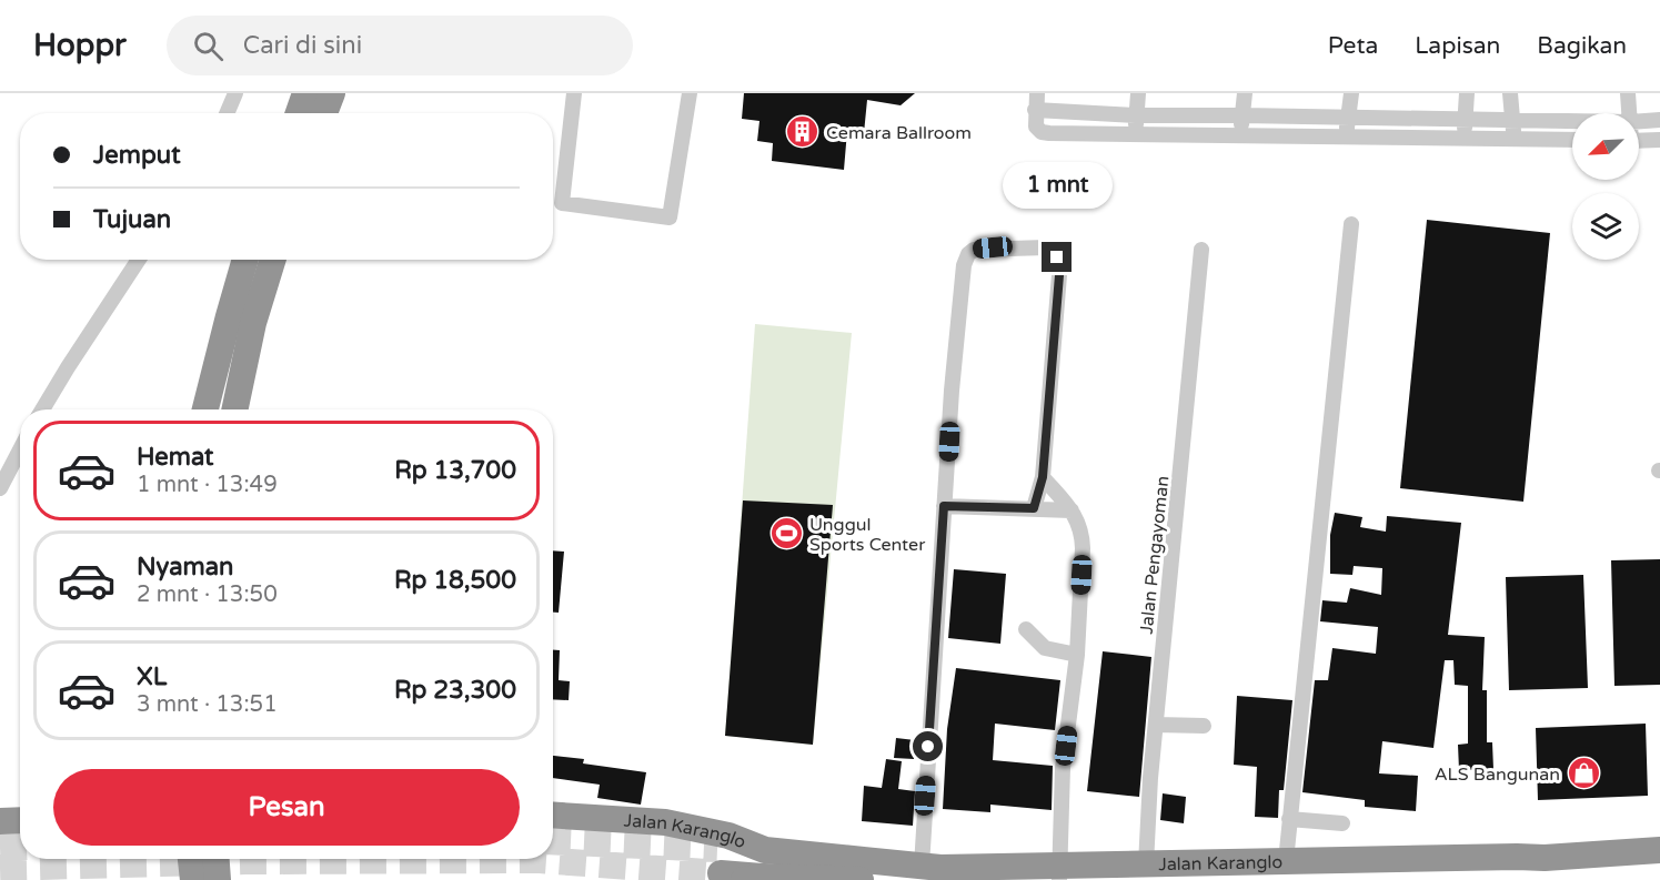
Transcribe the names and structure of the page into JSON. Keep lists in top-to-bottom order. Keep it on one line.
{"streets":{"highway":["Jalan Karanglo"],"street":["Jalan Pengayoman"]},"crossings":[["Jalan Pengayoman","Jalan Karanglo"]],"places":{"building":["Cemara Ballroom"],"sports":["Unggul Sports Center"],"shop":["ALS Bangunan"]},"north":"bottom left","page":{"header":"Hoppr","search":"Cari di sini","nav":["Peta","Lapisan","Bagikan"],"banner":["Jemput","Tujuan"],"bubble":"1 mnt","list":[{"name":"Hemat","note":"1 mnt · 13:49","value":"Rp 13,700"},{"name":"Nyaman","note":"2 mnt · 13:50","value":"Rp 18,500"},{"name":"XL","note":"3 mnt · 13:51","value":"Rp 23,300"}],"buttons":"Pesan"}}
